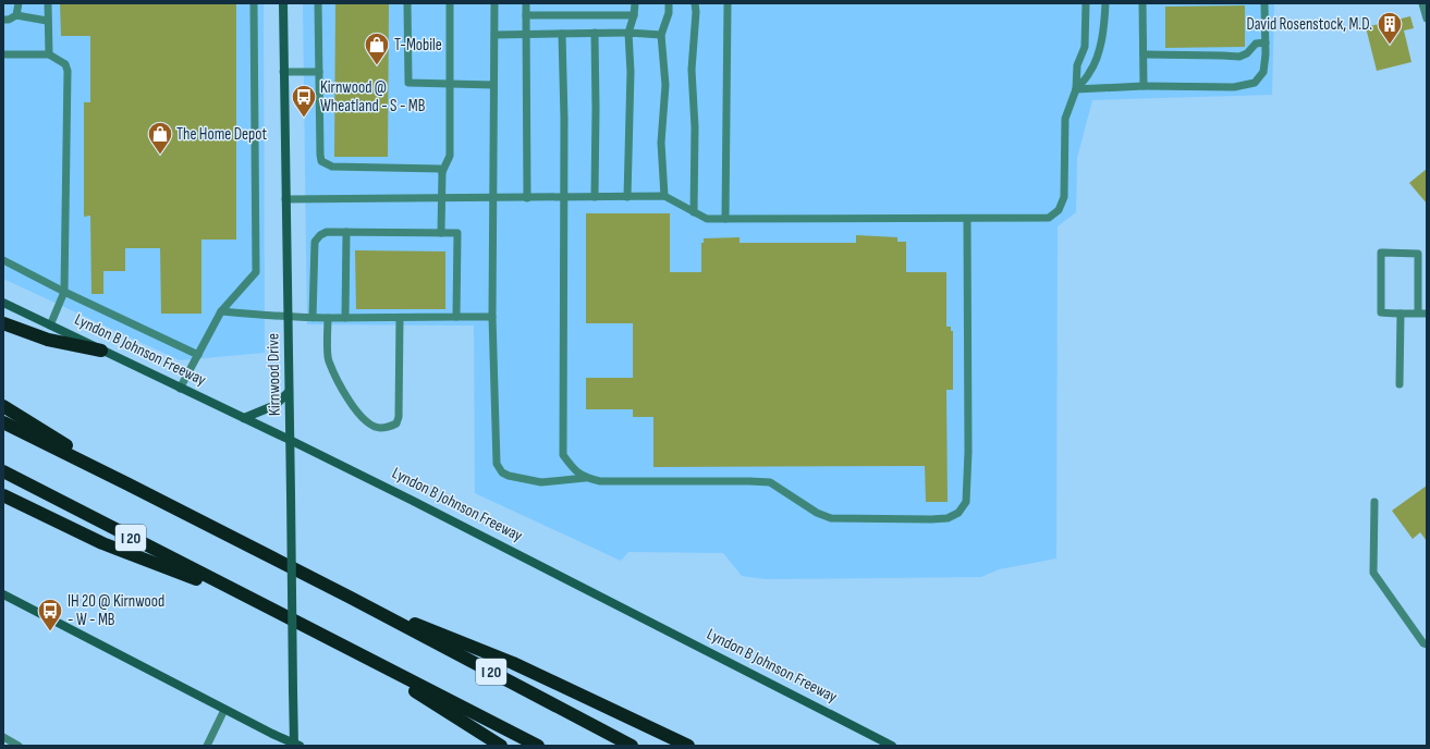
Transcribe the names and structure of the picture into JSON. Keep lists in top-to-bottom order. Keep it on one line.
{"streets":{"highway":["I 20"],"main road":["Lyndon B Johnson Freeway","Kirnwood Drive"]},"crossings":[["Lyndon B Johnson Freeway","Kirnwood Drive"]],"places":{"building":["David Rosenstock, M.D."],"shop":["T-Mobile","The Home Depot"],"bus stop":["Kirnwood @ Wheatland - S - MB","IH 20 @ Kirnwood - W - MB"]}}
